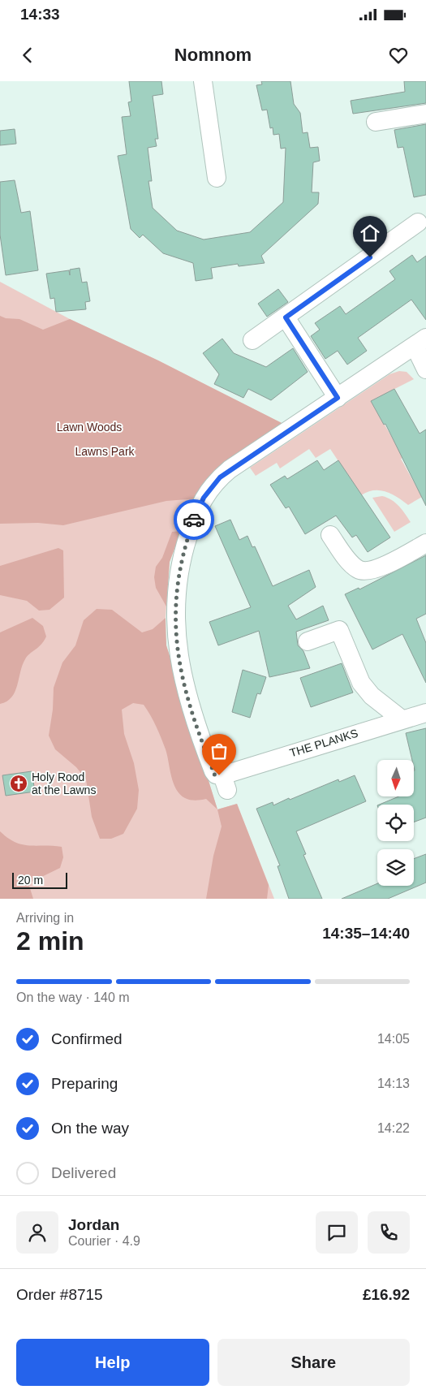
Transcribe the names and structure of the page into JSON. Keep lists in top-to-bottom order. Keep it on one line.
{"streets":{"street":["THE PLANKS"]},"parks":["Lawn Woods","Lawns Park"],"places":{"church":["Holy Rood at the Lawns"]},"scale_bar":"20 m","north":"bottom","page":{"status":"14:33","header":"Nomnom","scale":"20 m","heading":["2 min","Arriving in","14:35–14:40"],"panel":["Jordan","Courier · 4.9","Order #8715","£16.92"],"bar":"On the way · 140 m","list":[["Confirmed","14:05"],["Preparing","14:13"],["On the way","14:22"],"Delivered"],"buttons":["Help","Share"]}}
